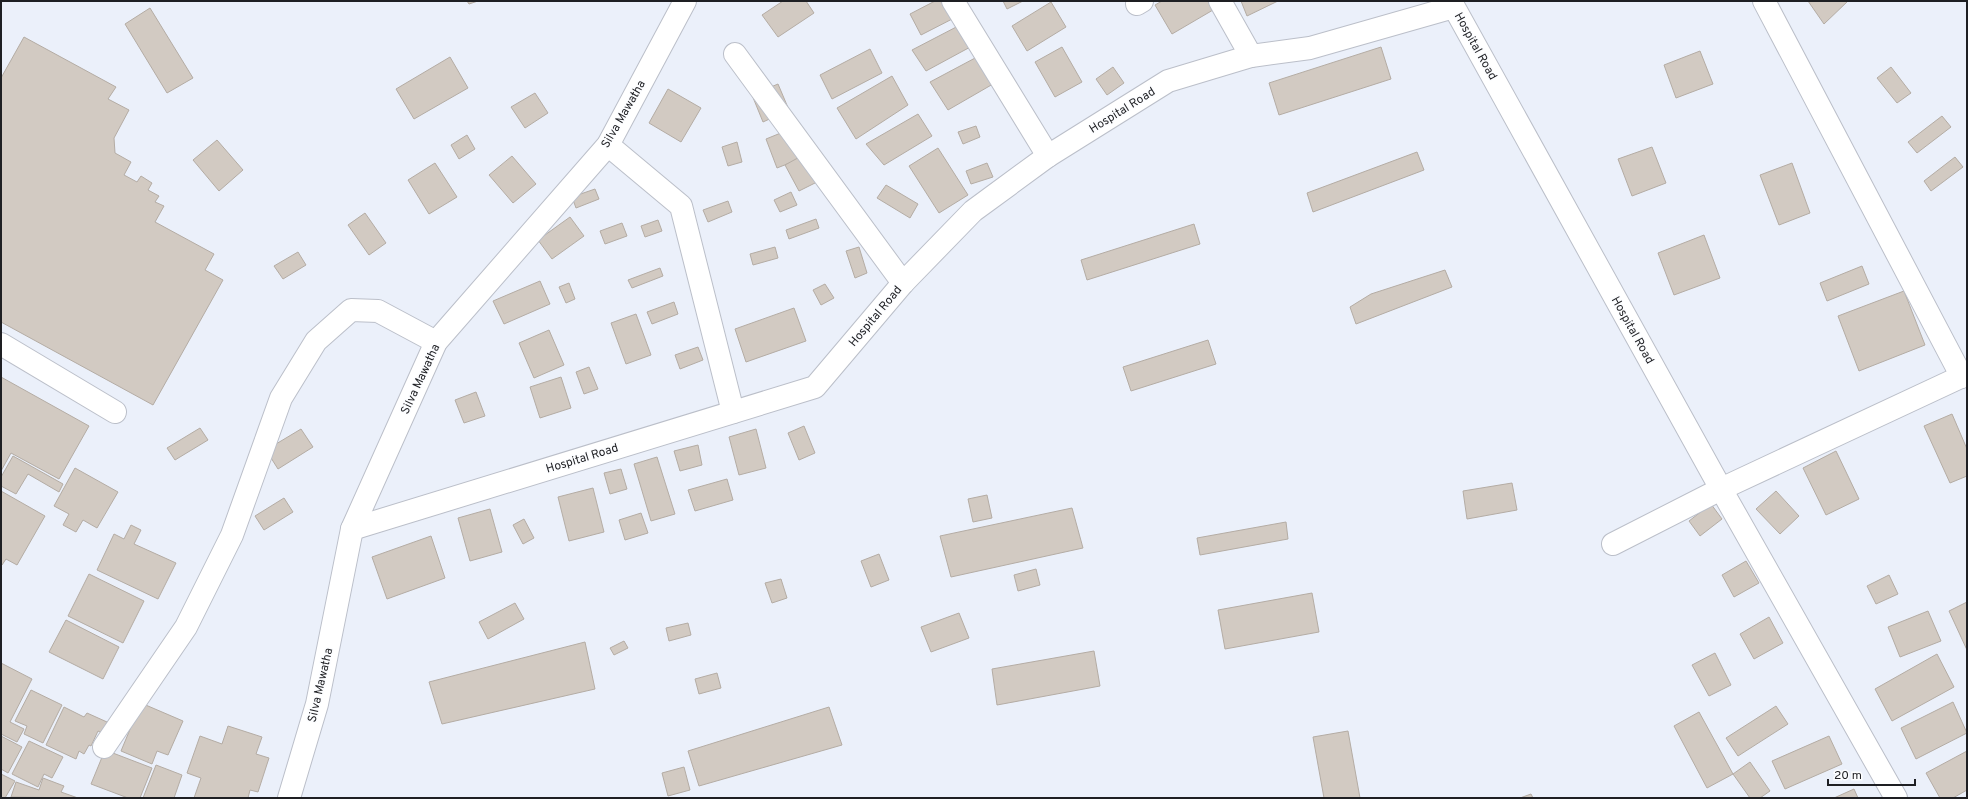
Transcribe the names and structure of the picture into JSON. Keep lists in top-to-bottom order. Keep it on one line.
{"streets":{"street":["Hospital Road","Silva Mawatha"]},"crossings":[["Hospital Road","Silva Mawatha"]],"scale_bar":"20 m"}
